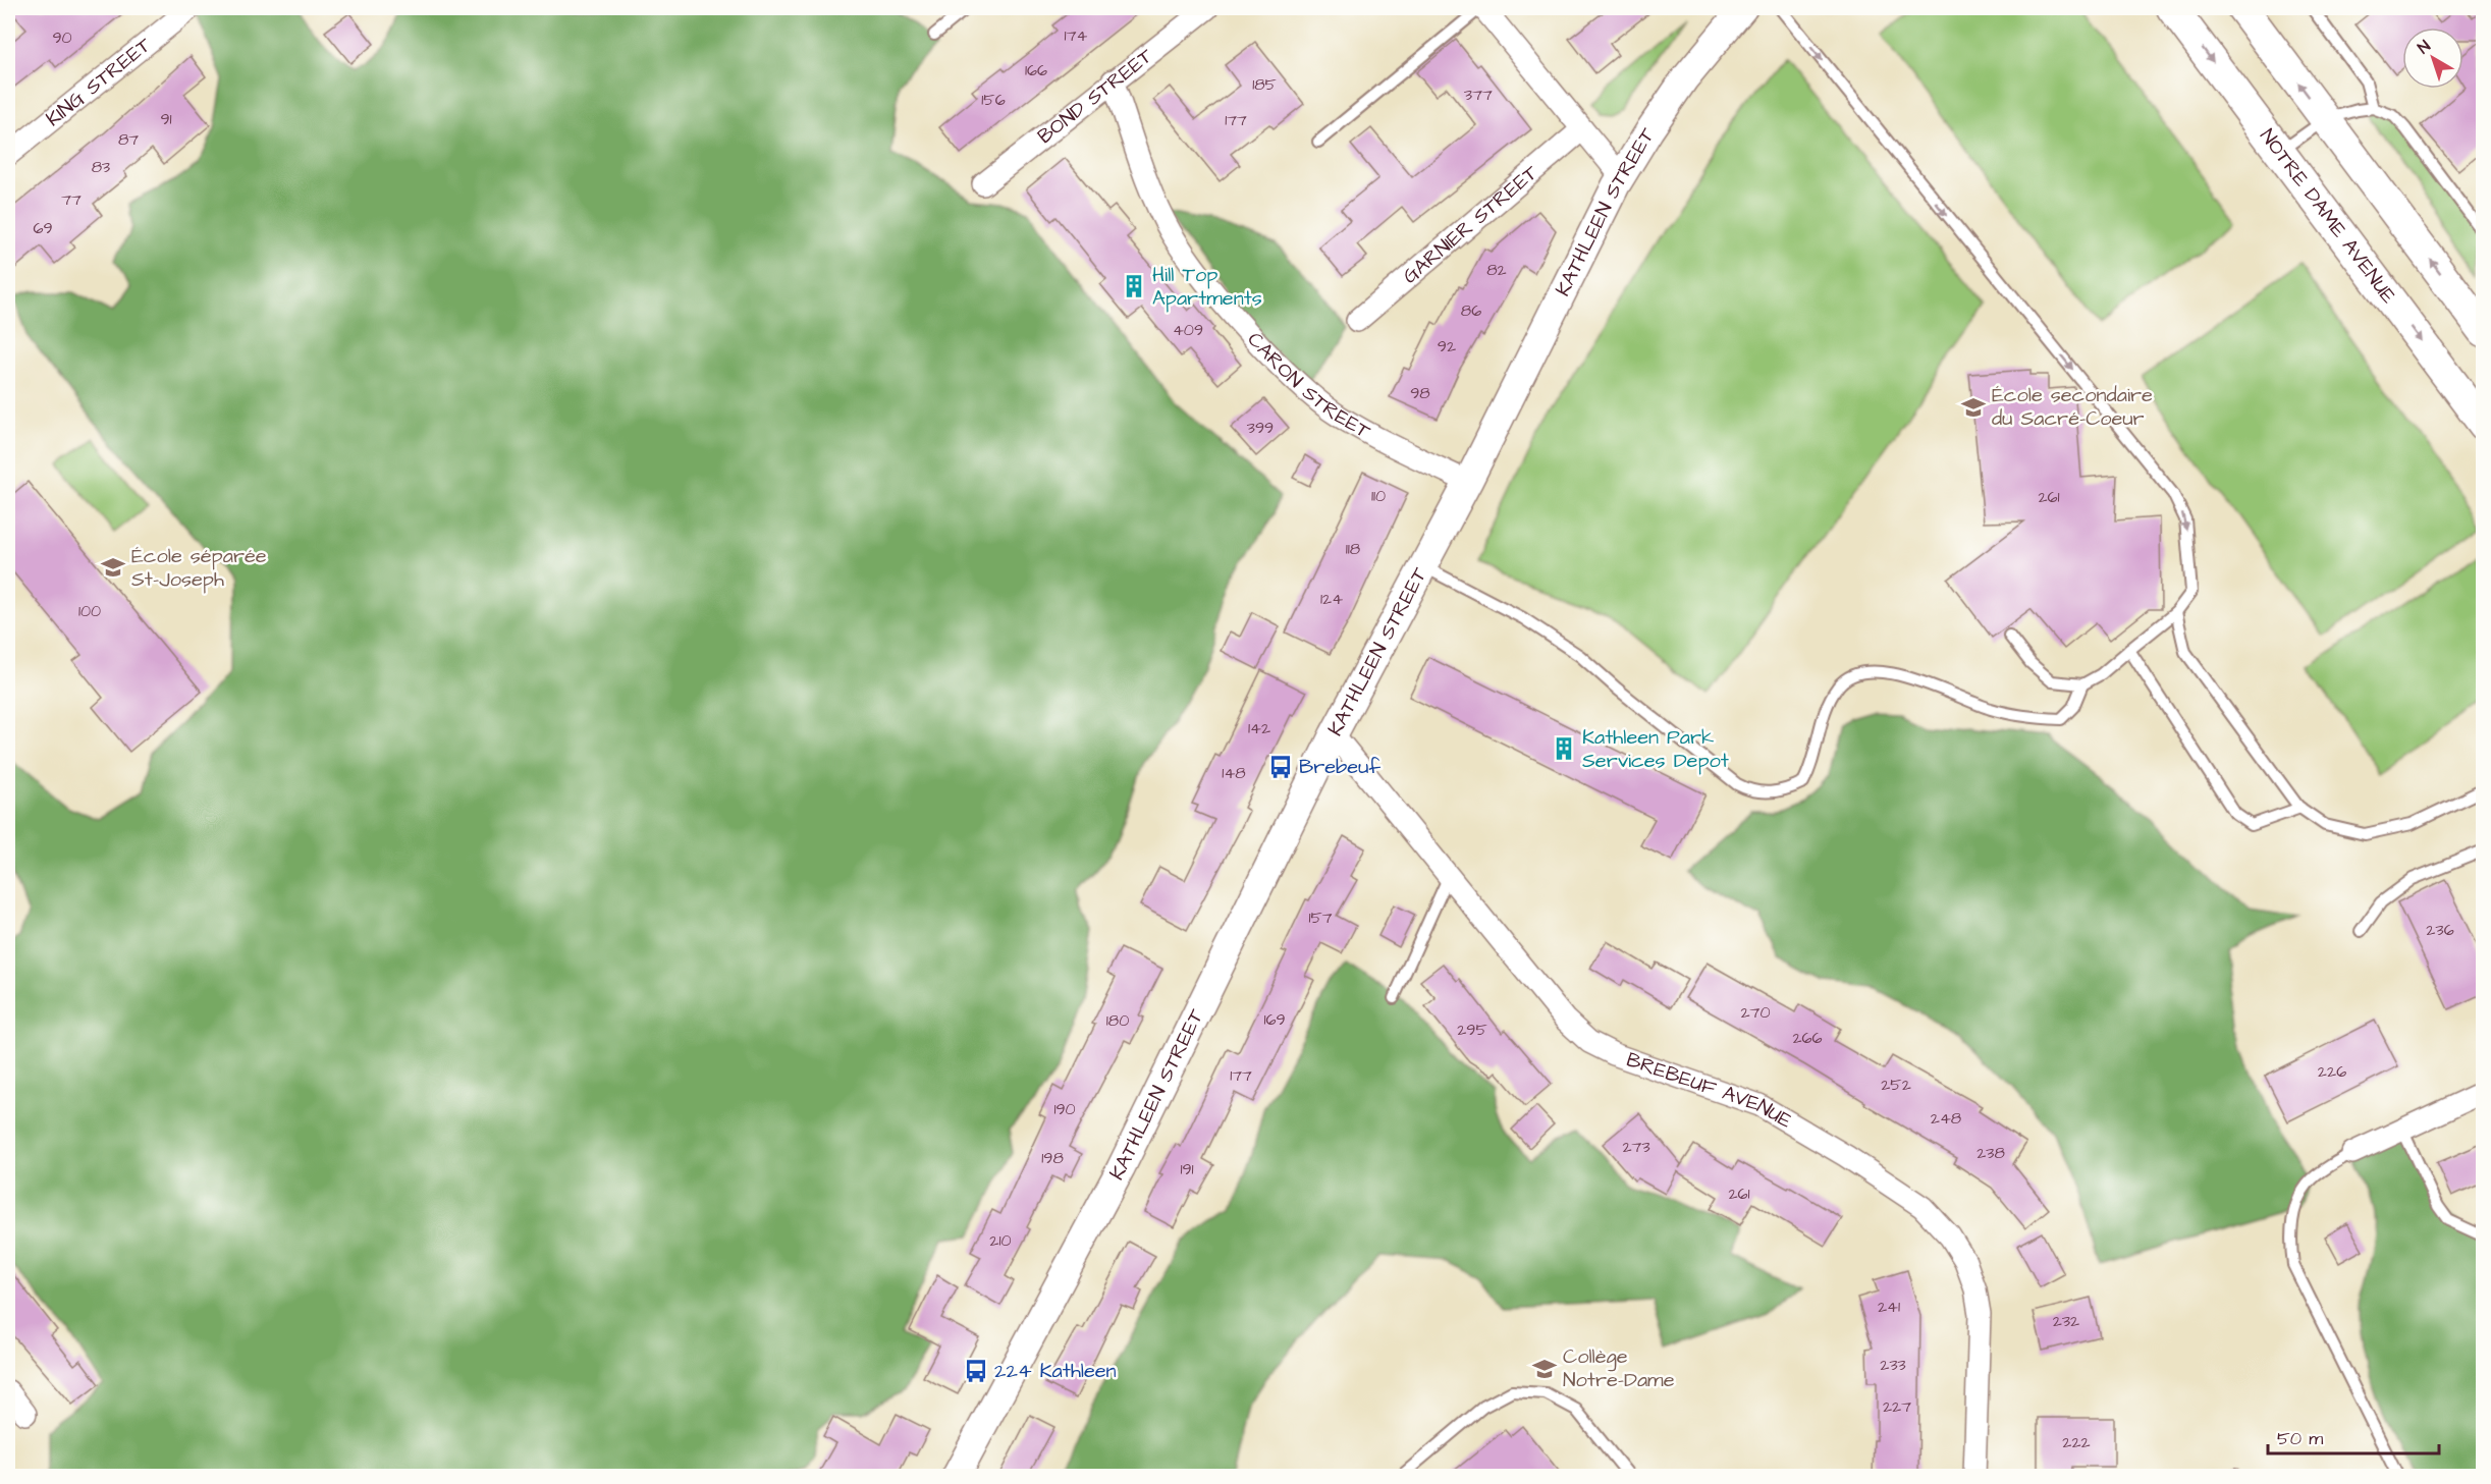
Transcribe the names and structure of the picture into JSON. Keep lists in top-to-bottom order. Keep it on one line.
{"streets":{"main road":["NOTRE DAME AVENUE"],"street":["KING STREET","BOND STREET","KATHLEEN STREET","GARNIER STREET","CARON STREET","BREBEUF AVENUE"]},"crossings":[["BOND STREET","CARON STREET"],["KATHLEEN STREET","CARON STREET"],["KATHLEEN STREET","BREBEUF AVENUE"]],"places":{"building":["Hill Top Apartments","Kathleen Park Services Depot"],"school or university":["École secondaire du Sacré-Coeur","École séparée St-Joseph","Collège Notre-Dame"],"bus stop":["Brebeuf","224 Kathleen"]},"house_numbers":["174","90","166","185","377","156","91","177","87","83","77","69","82","86","409","92","98","399","110","261","118","124","100","142","148","157","236","270","169","180","295","266","226","177","252","190","248","273","238","198","191","261","210","241","232","233","227","222"],"scale_bar":"50 m","north":"top left"}
